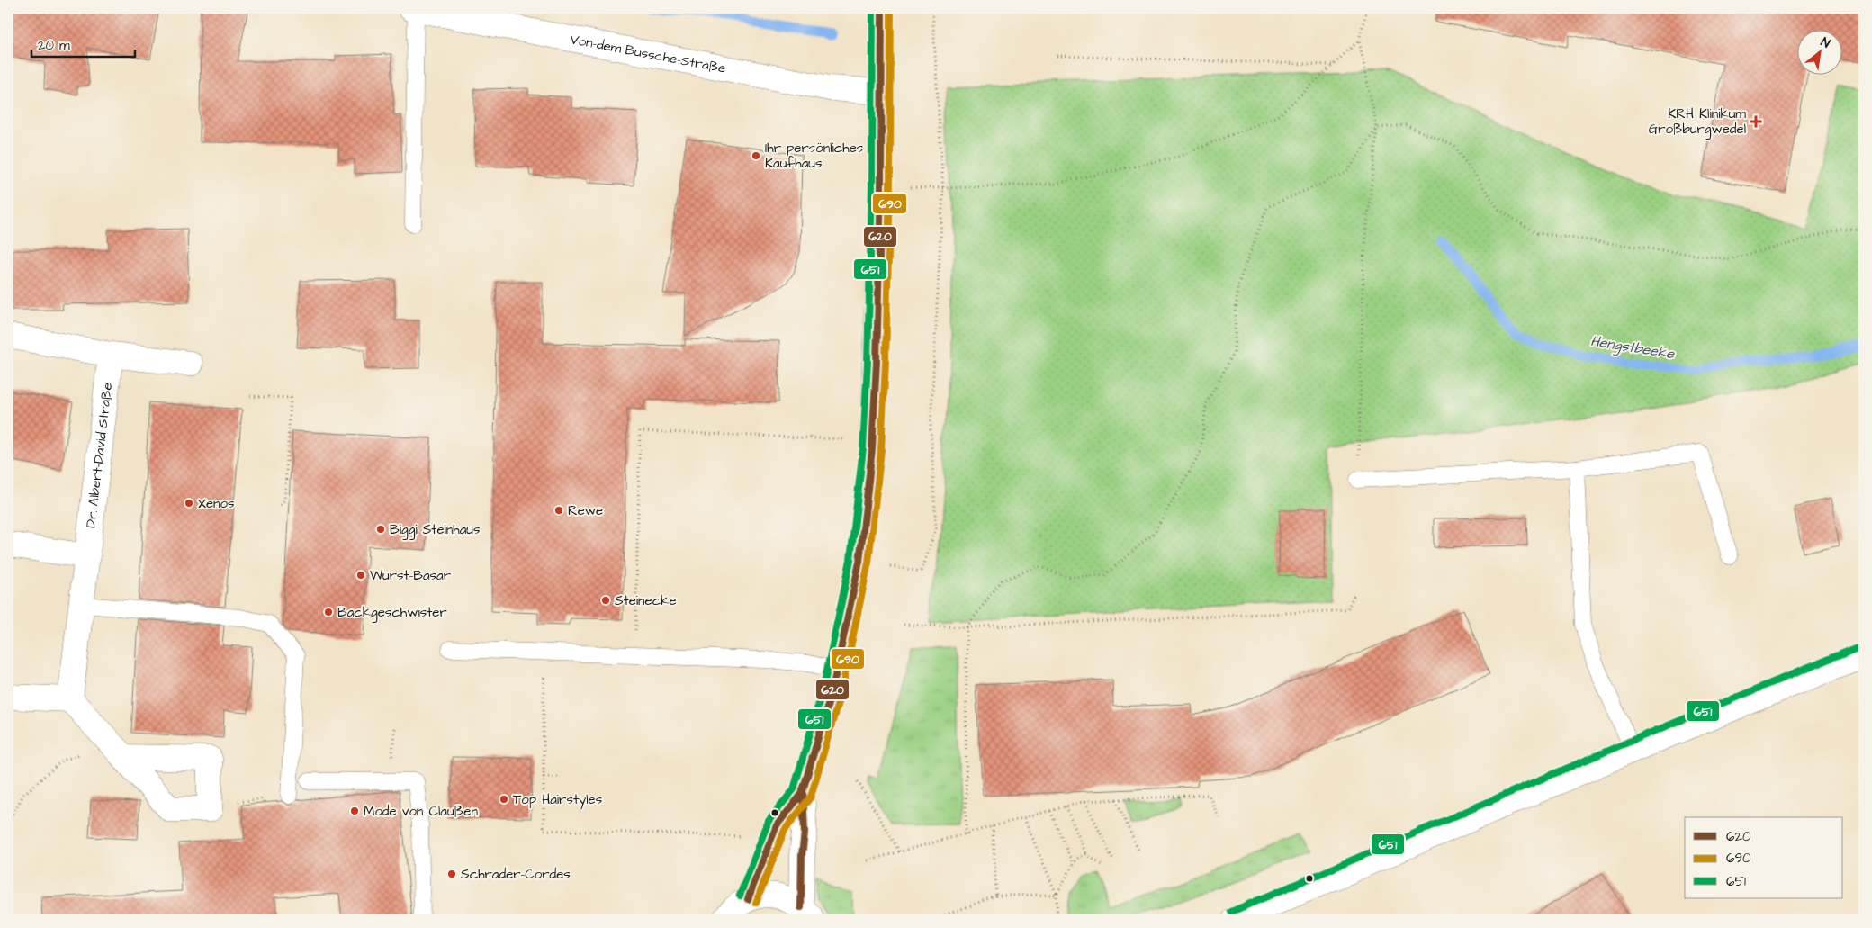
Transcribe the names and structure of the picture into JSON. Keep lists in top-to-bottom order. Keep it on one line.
{"streets":{"street":["Von-dem-Bussche-Straße","Dr.-Albert-David-Straße"]},"water":["Hengstbeeke"],"places":{"health":["KRH Klinikum Großburgwedel"],"other":["Ihr persönliches Kaufhaus","Xenos","Rewe","Biggi Steinhaus","Wurst-Basar","Steinecke","Backgeschwister","Top Hairstyles","Mode von Claußen","Schrader-Cordes"]},"lines":["transit line 620","transit line 690","transit line 651"],"legend":["620","690","651"],"scale_bar":"20 m","north":"top right"}
